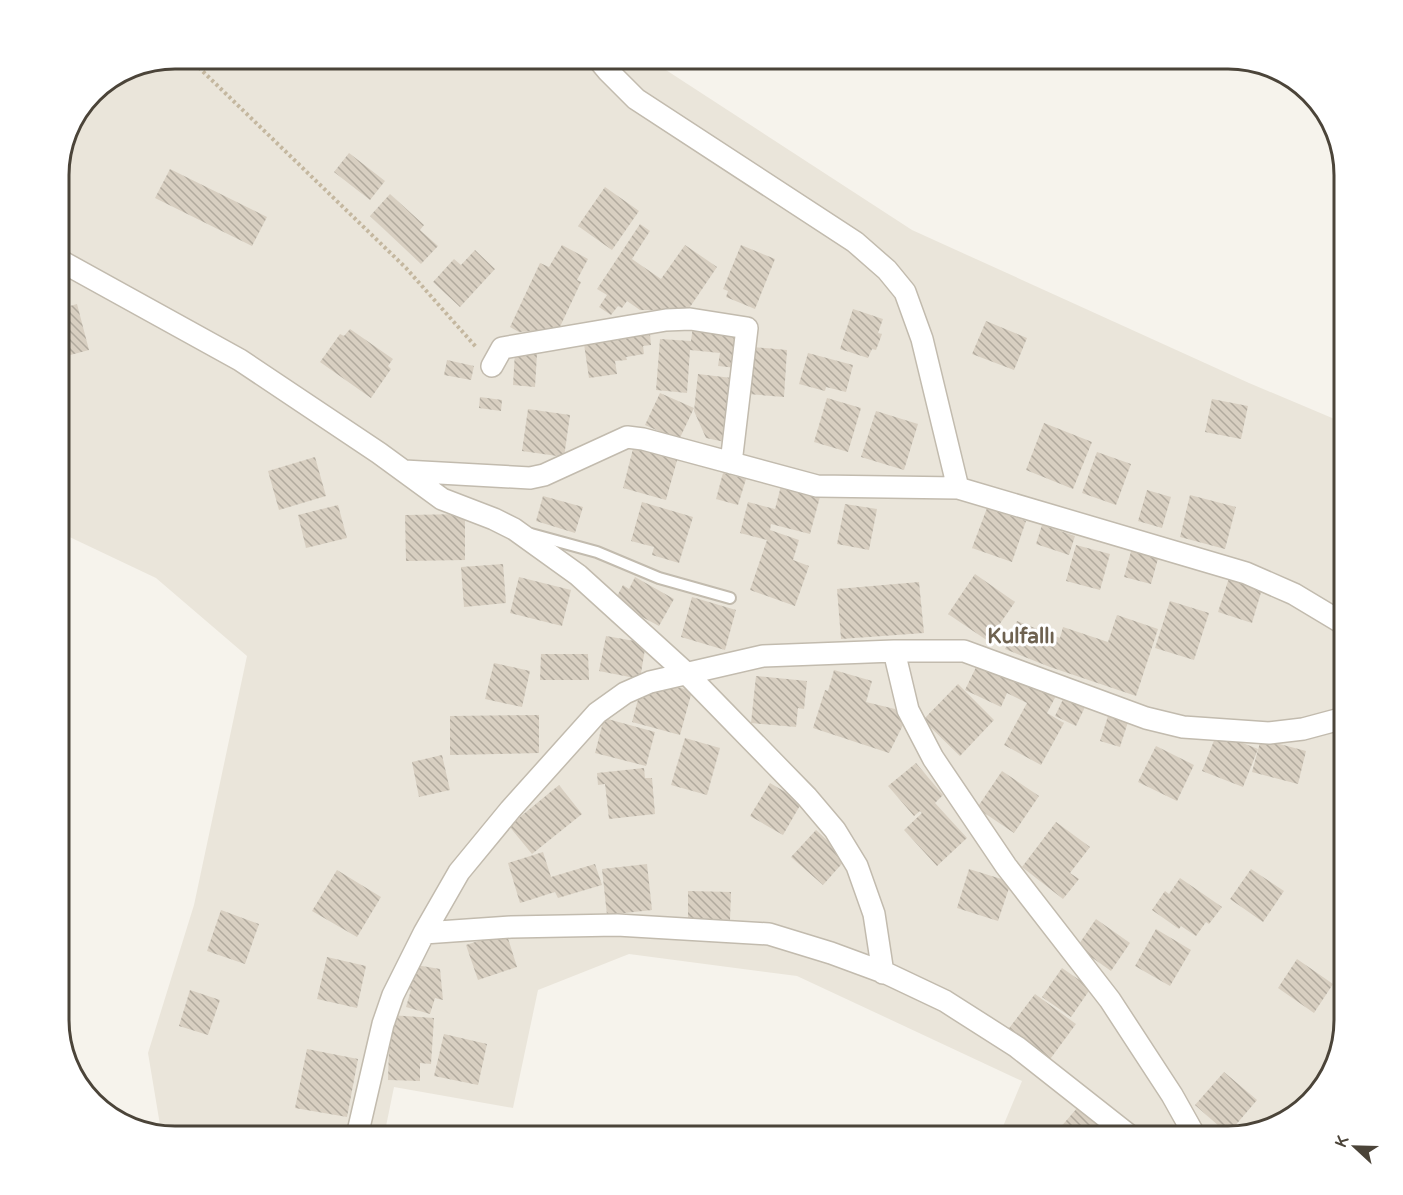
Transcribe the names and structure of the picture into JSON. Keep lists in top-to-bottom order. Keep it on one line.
{"districts":["Kulfallı"],"north":"left"}
